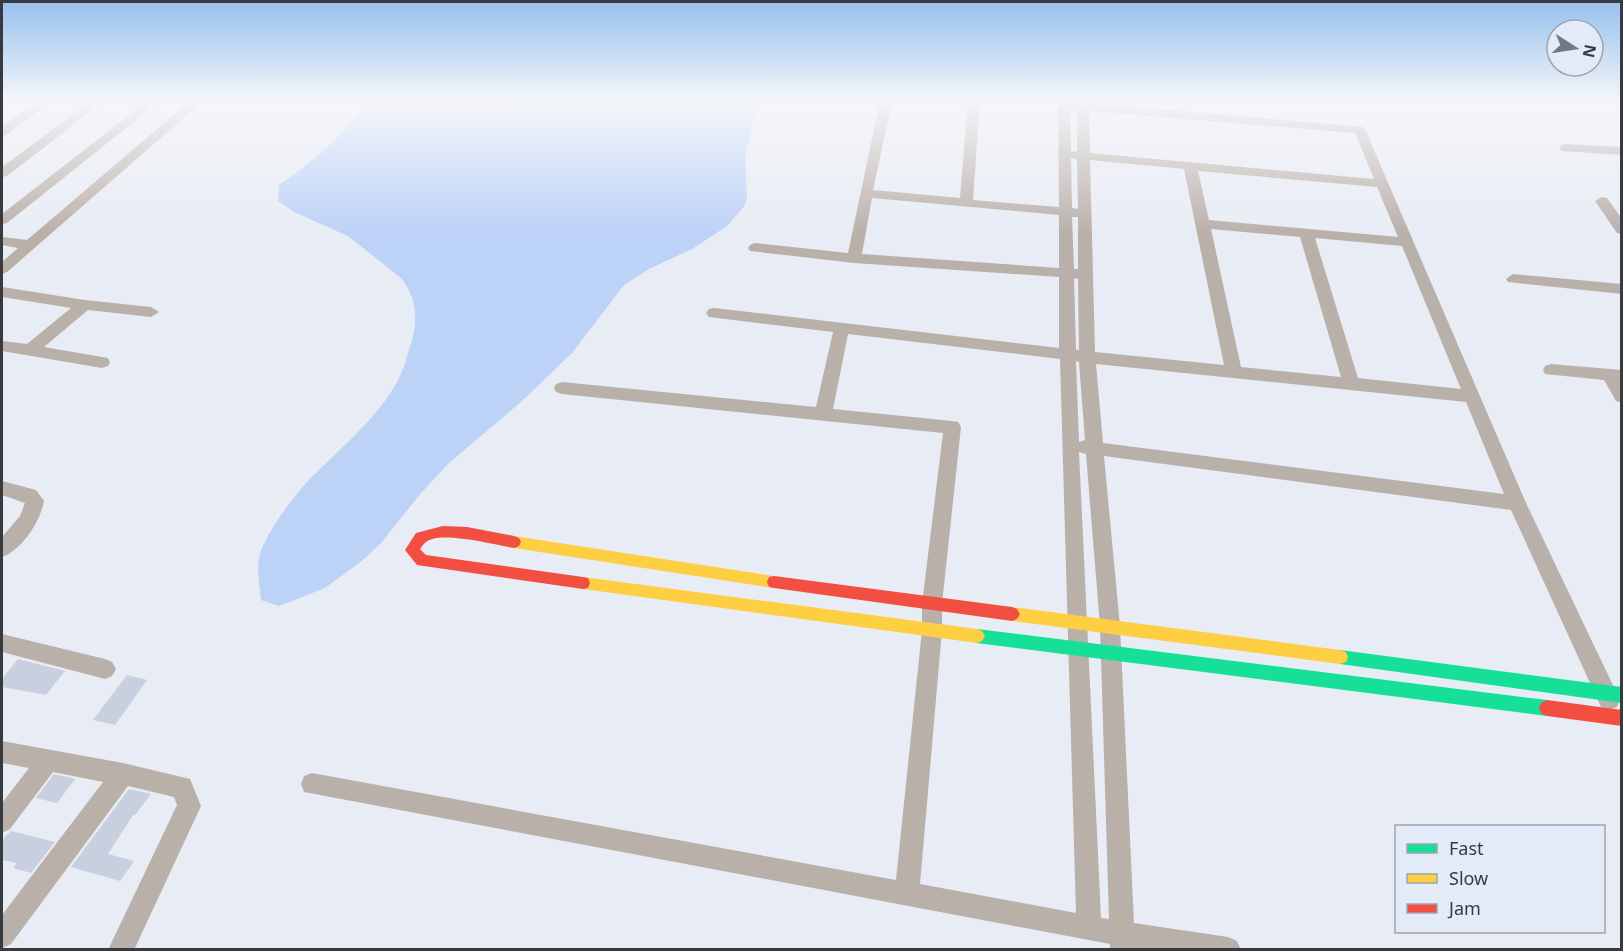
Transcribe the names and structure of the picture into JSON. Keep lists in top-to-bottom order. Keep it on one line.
{"legend":["Fast","Slow","Jam"],"north":"right"}
